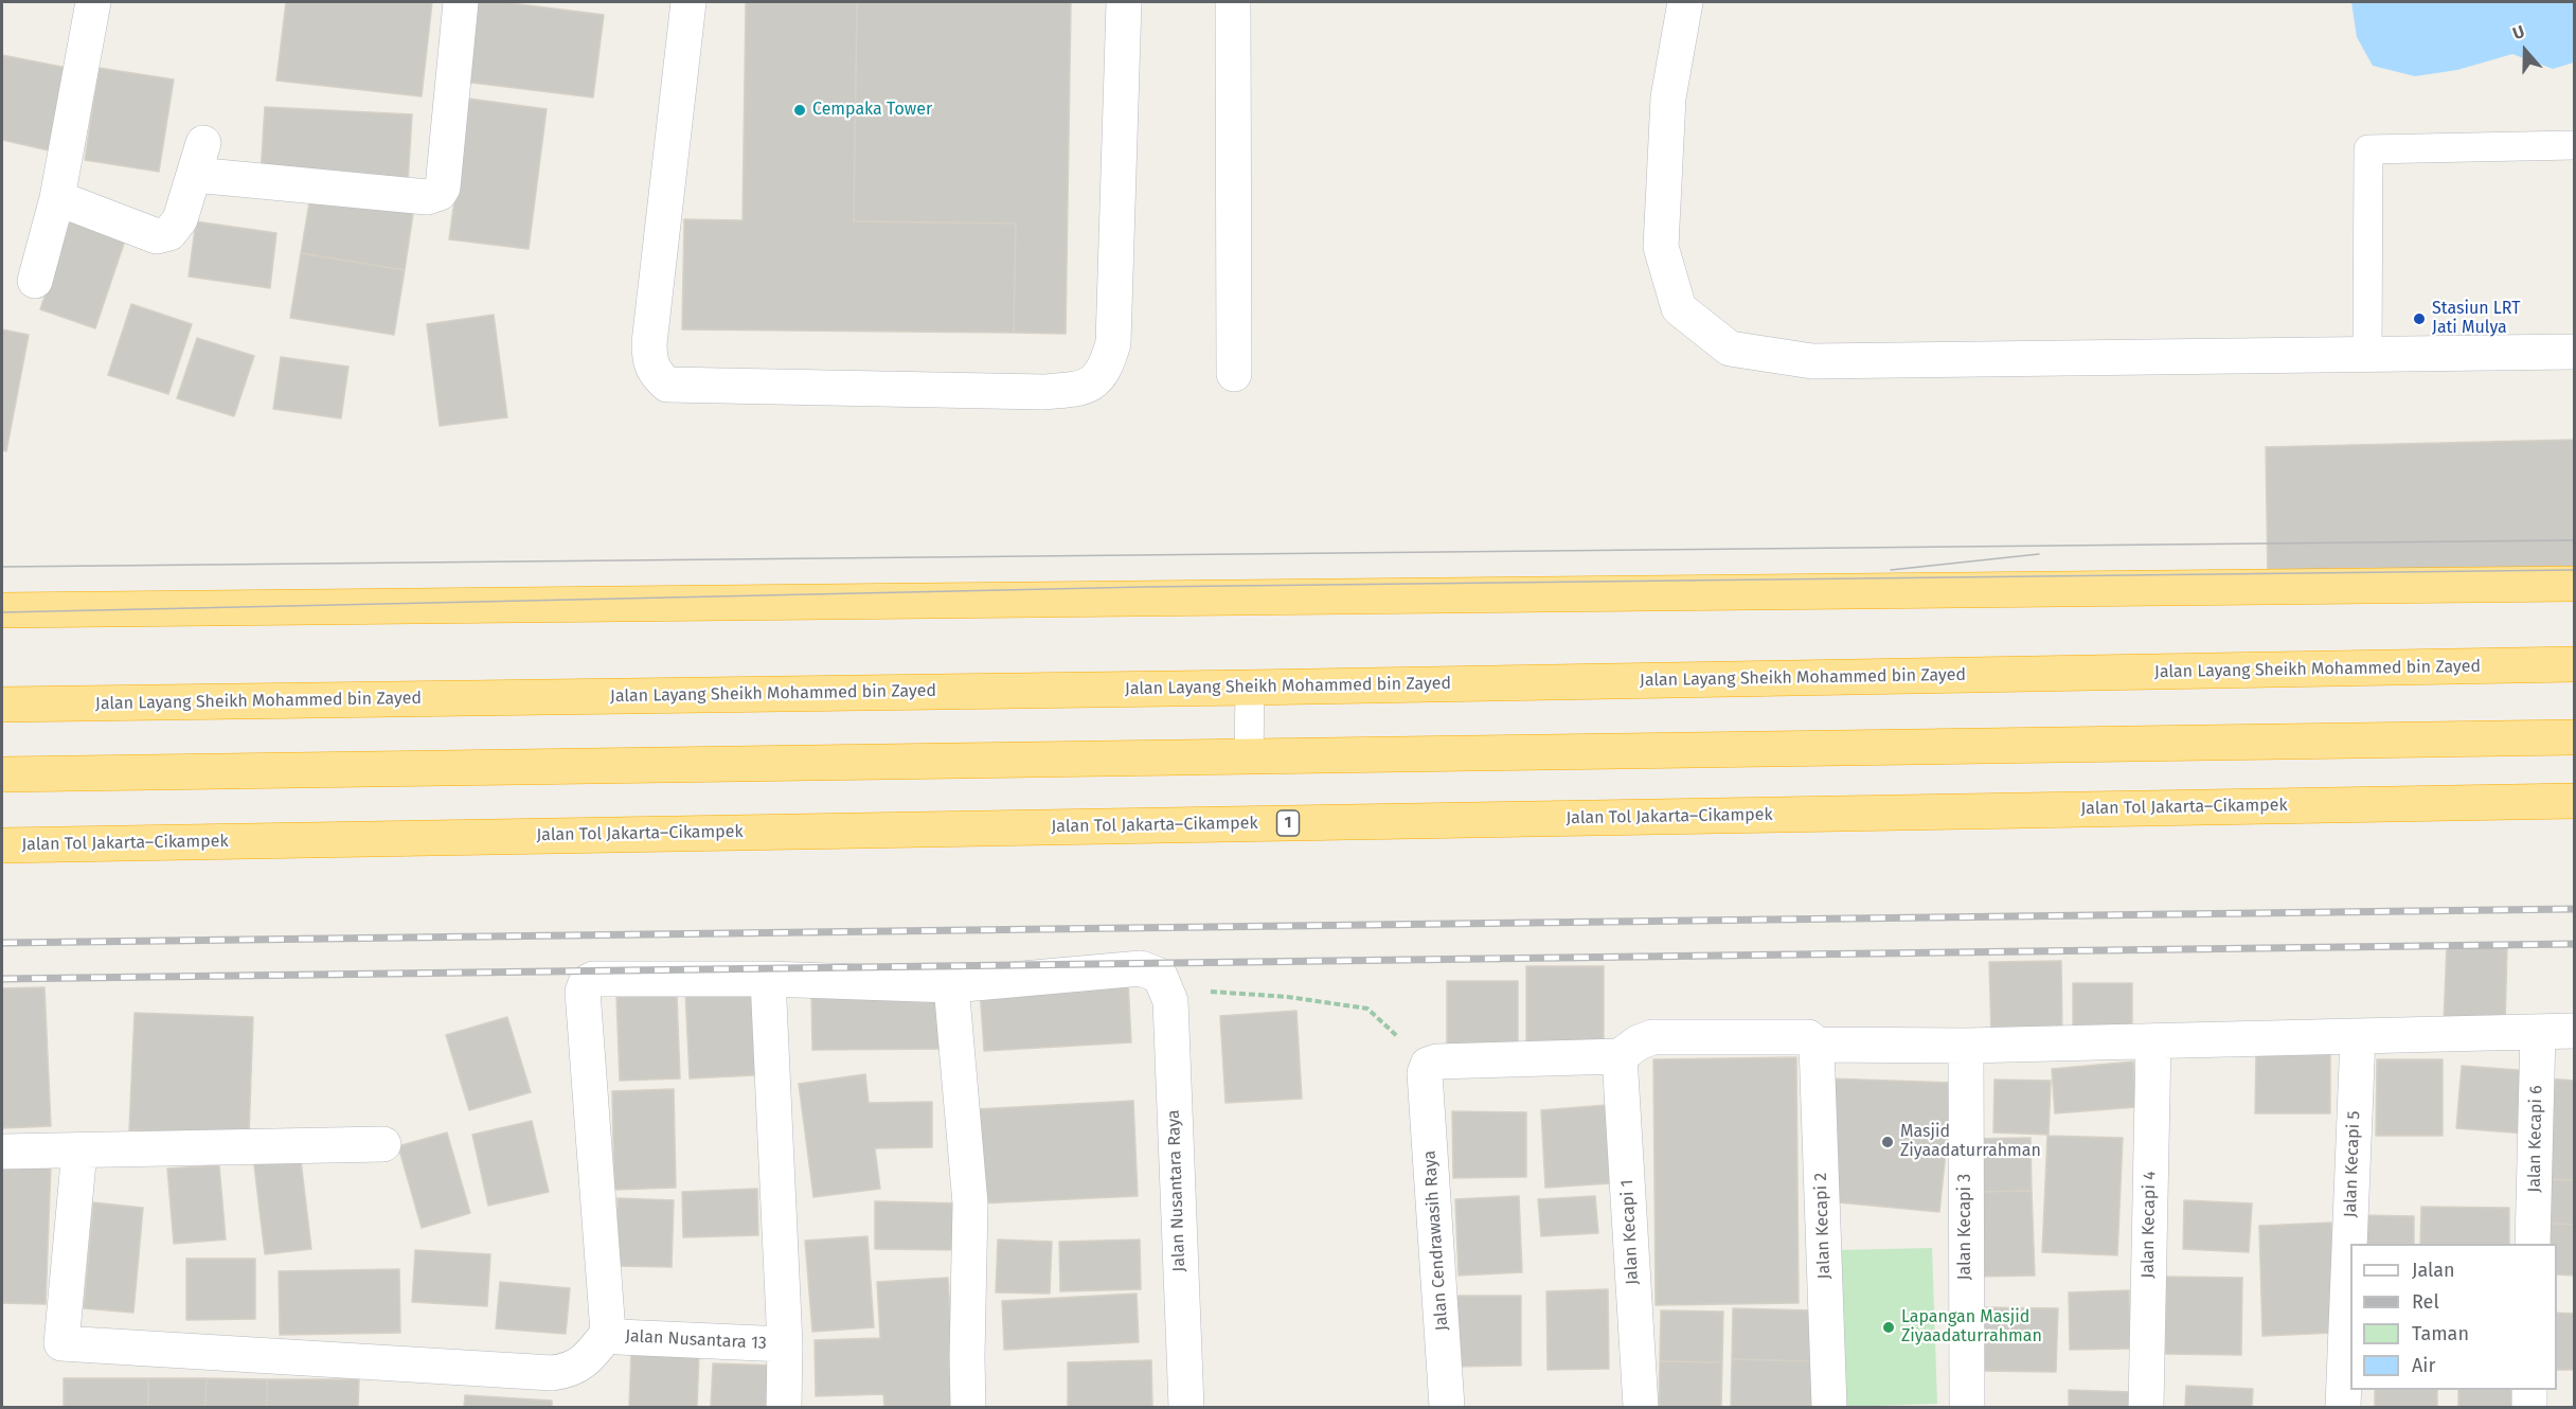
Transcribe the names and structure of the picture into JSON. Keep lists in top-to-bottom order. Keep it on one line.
{"streets":{"highway":["Jalan Layang Sheikh Mohammed bin Zayed","Jalan Tol Jakarta–Cikampek","1"],"street":["Jalan Kecapi 6","Jalan Kecapi 5","Jalan Nusantara Raya","Jalan Kecapi 4","Jalan Kecapi 2","Jalan Kecapi 3","Jalan Kecapi 1","Jalan Cendrawasih Raya","Jalan Nusantara 13"]},"places":["Cempaka Tower","Stasiun LRT Jati Mulya","Masjid Ziyaadaturrahman","Lapangan Masjid Ziyaadaturrahman"],"legend":["Jalan","Rel","Taman","Air"],"north":"top"}
